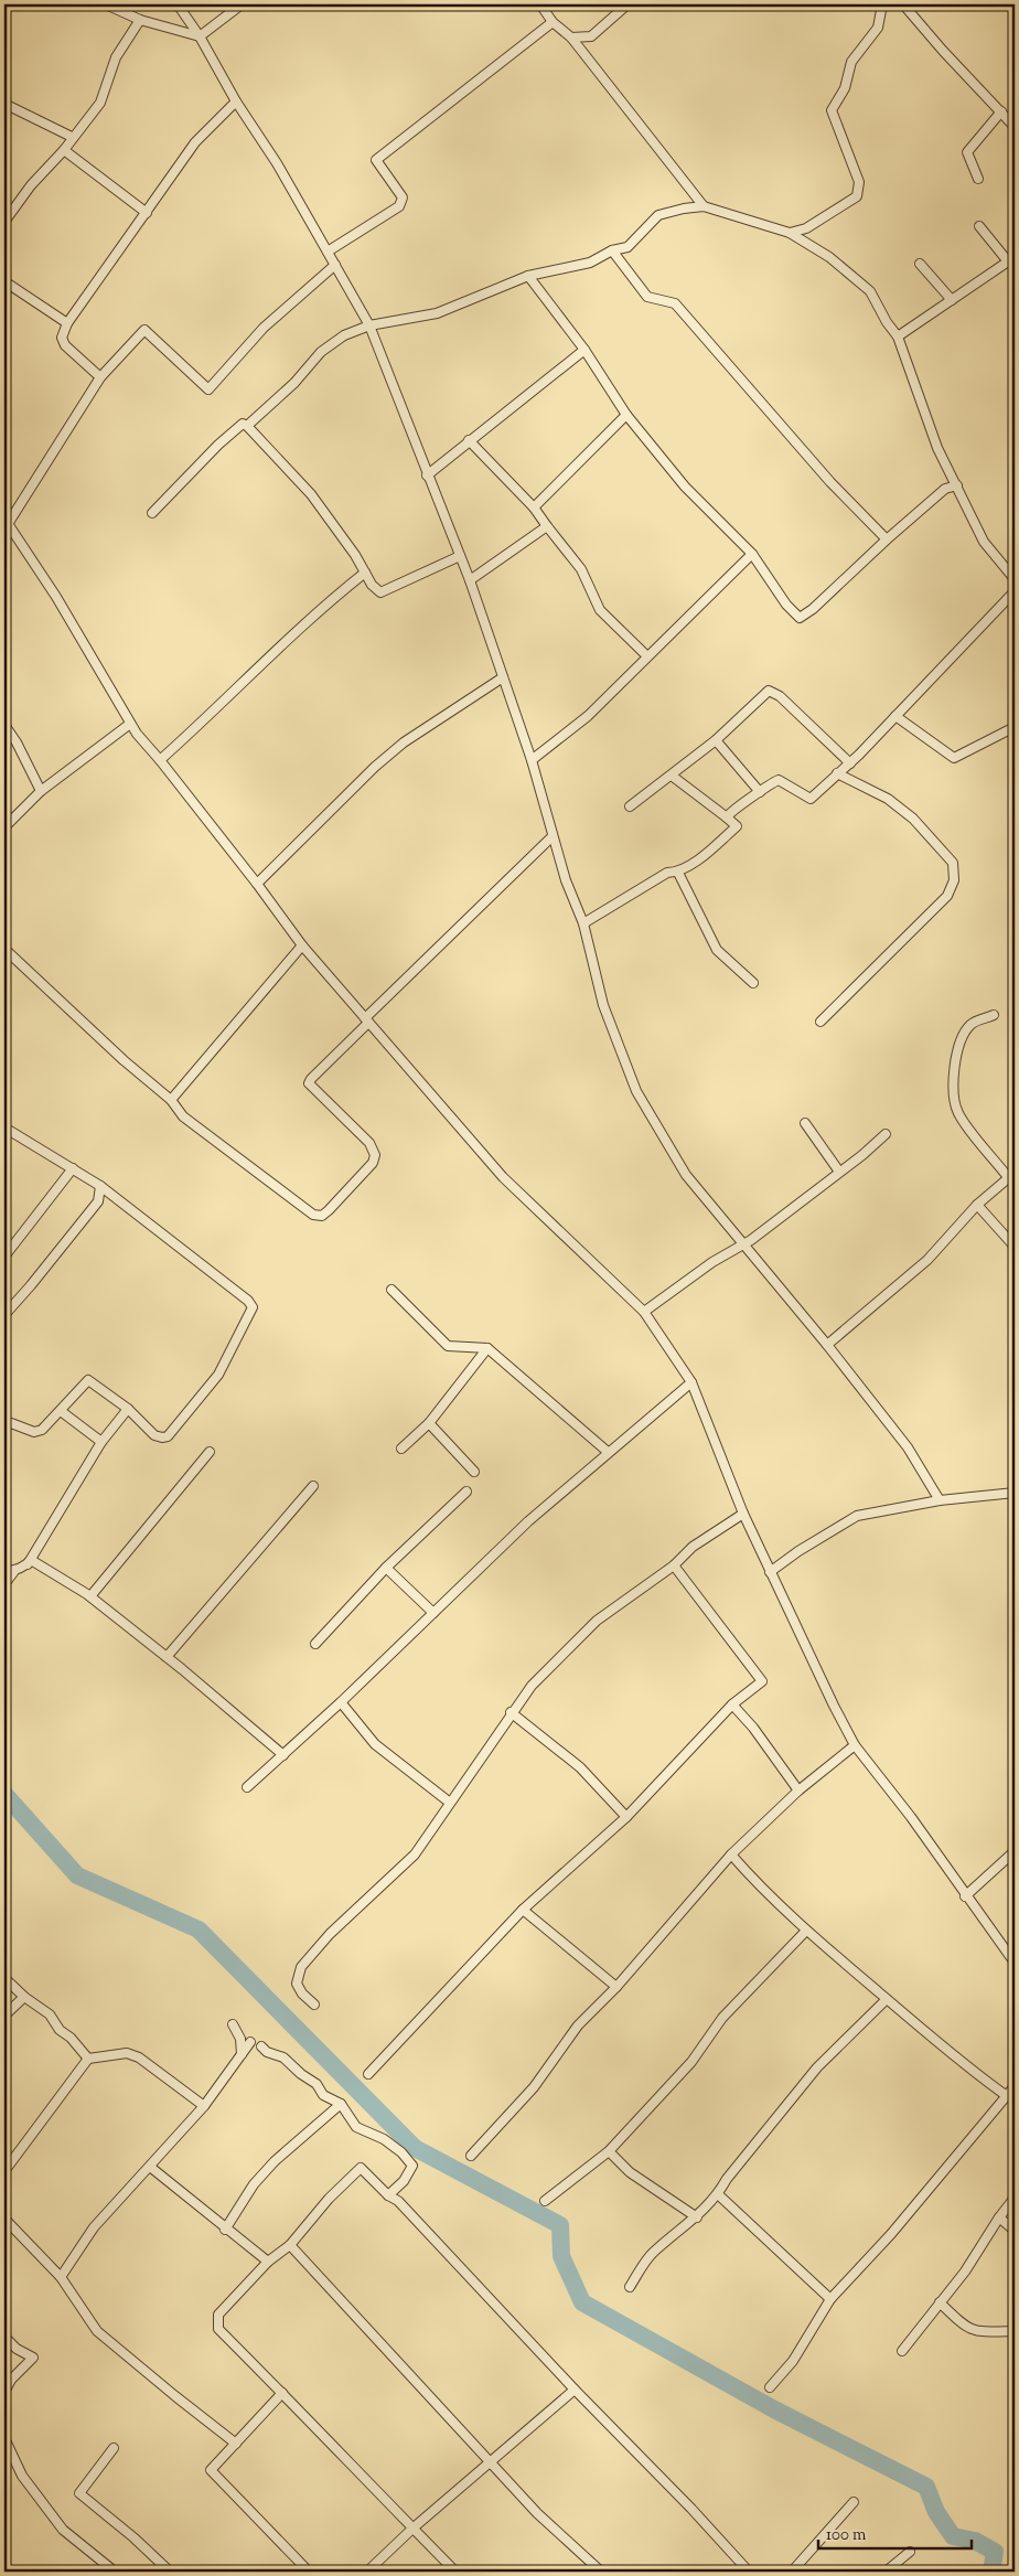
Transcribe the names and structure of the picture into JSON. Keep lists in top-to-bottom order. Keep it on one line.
{"scale_bar":"100 m"}
